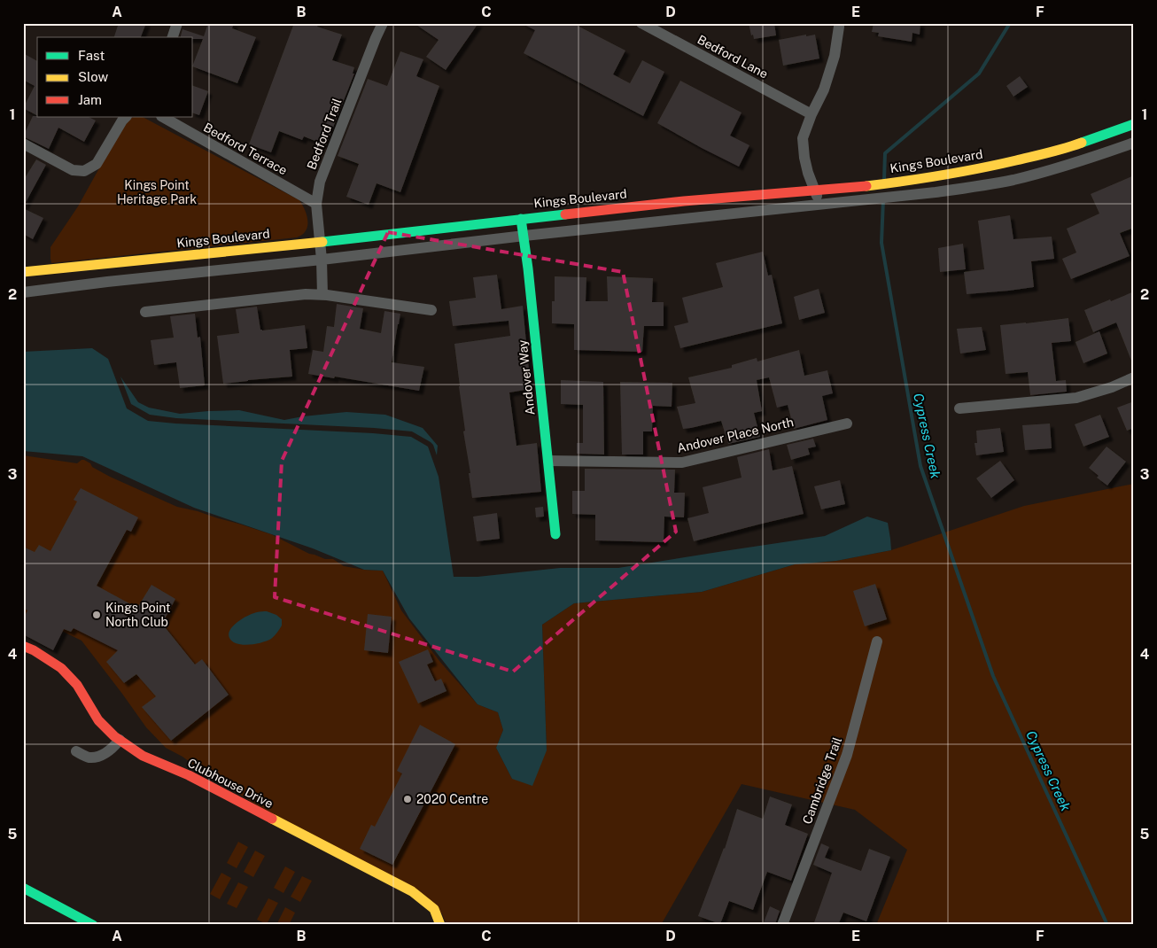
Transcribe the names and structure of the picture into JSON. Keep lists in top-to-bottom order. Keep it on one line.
{"streets":{"street":["Bedford Lane","Bedford Trail","Bedford Terrace","Kings Boulevard","Andover Way","Andover Place North","Cambridge Trail","Clubhouse Drive"]},"crossings":[["Bedford Trail","Bedford Terrace"],["Bedford Trail","Kings Boulevard"],["Kings Boulevard","Andover Way"],["Andover Way","Andover Place North"]],"water":["Cypress Creek"],"parks":["Kings Point Heritage Park"],"places":["Kings Point North Club","2020 Centre"],"legend":["Fast","Slow","Jam"],"grid":{"columns":["A","B","C","D","E","F"],"rows":["1","2","3","4","5"]}}
